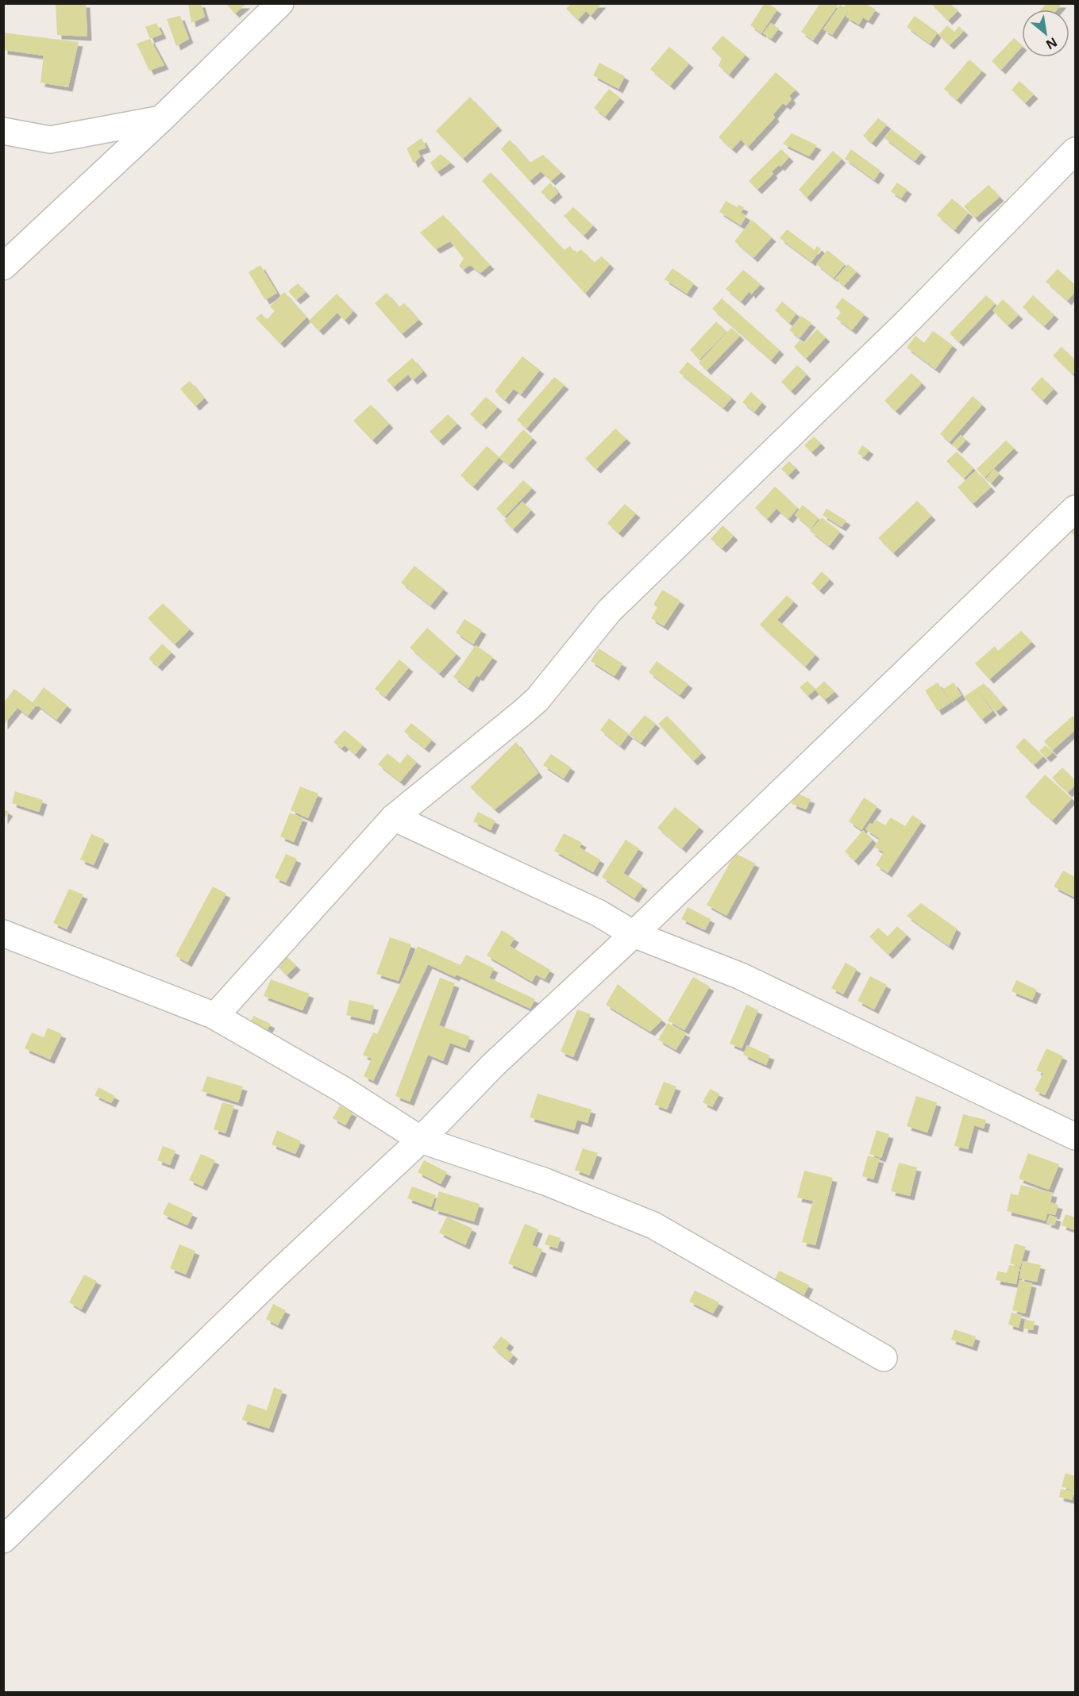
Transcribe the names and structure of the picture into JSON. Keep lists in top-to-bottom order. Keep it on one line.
{"north":"bottom right"}
